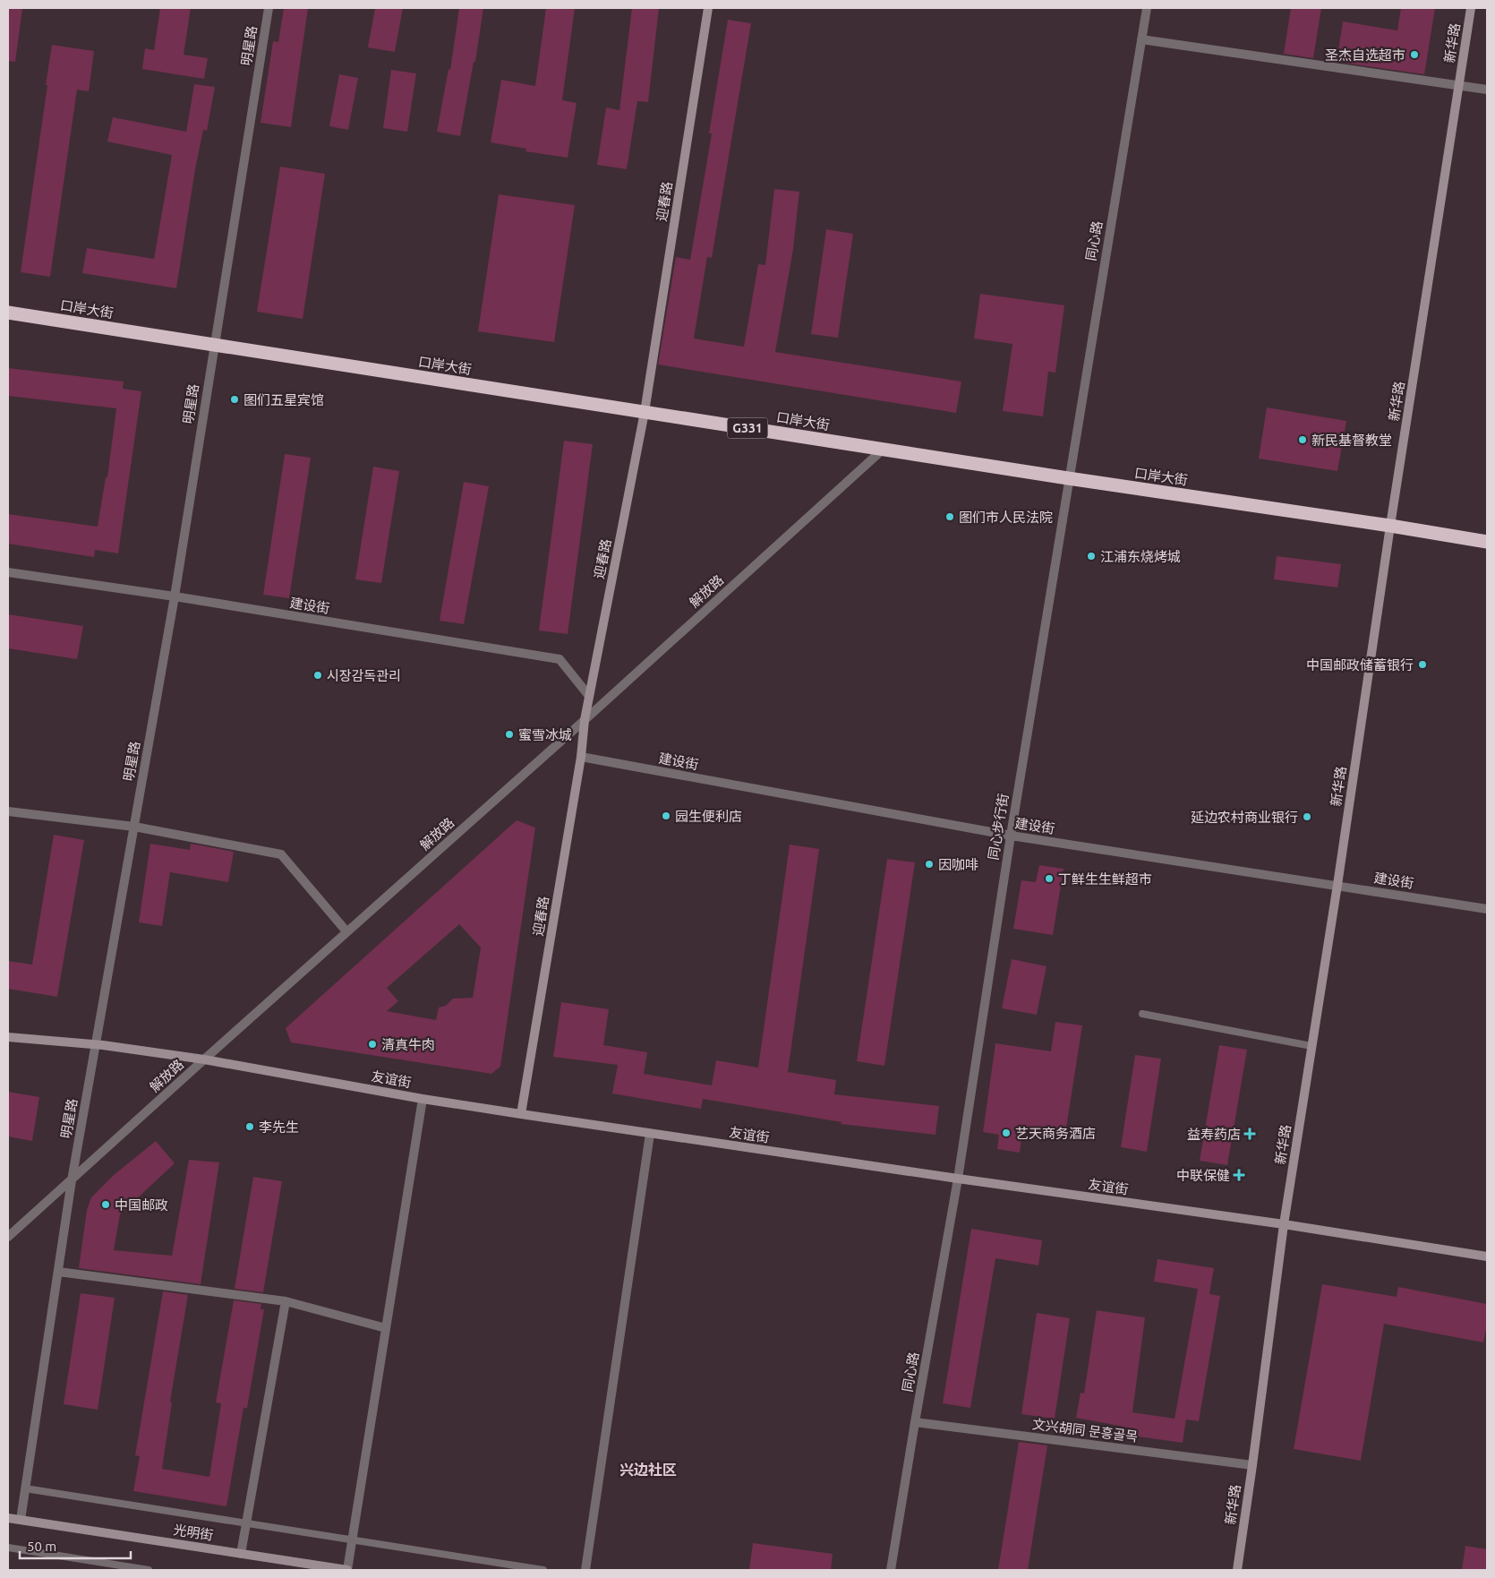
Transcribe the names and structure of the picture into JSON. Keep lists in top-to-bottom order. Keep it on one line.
{"streets":{"highway":["口岸大街","G331"],"street":["新华路","明星路","迎春路","同心路","解放路","建设街","同心步行街","友谊街","文兴胡同 문흥골목","光明街"]},"crossings":[["新华路","口岸大街"],["新华路","建设街"],["新华路","友谊街"],["新华路","文兴胡同 문흥골목"],["明星路","口岸大街"],["明星路","解放路"],["明星路","建设街"],["明星路","友谊街"],["明星路","光明街"],["迎春路","口岸大街"],["迎春路","解放路"],["迎春路","建设街"],["迎春路","友谊街"],["同心路","口岸大街"],["同心路","同心步行街"],["同心路","友谊街"],["同心路","文兴胡同 문흥골목"],["口岸大街","解放路"],["口岸大街","同心步行街"],["解放路","友谊街"],["建设街","同心步行街"],["同心步行街","友谊街"]],"districts":["兴边社区"],"places":{"other":["圣杰自选超市","图们五星宾馆","新民基督教堂","图们市人民法院","江浦东烧烤城","中国邮政储蓄银行","시장감독관리","蜜雪冰城","园生便利店","延边农村商业银行","因咖啡","丁鲜生生鲜超市","清真牛肉","李先生","艺天商务酒店","中国邮政"],"health":["益寿药店","中联保健"]},"scale_bar":"50 m"}
